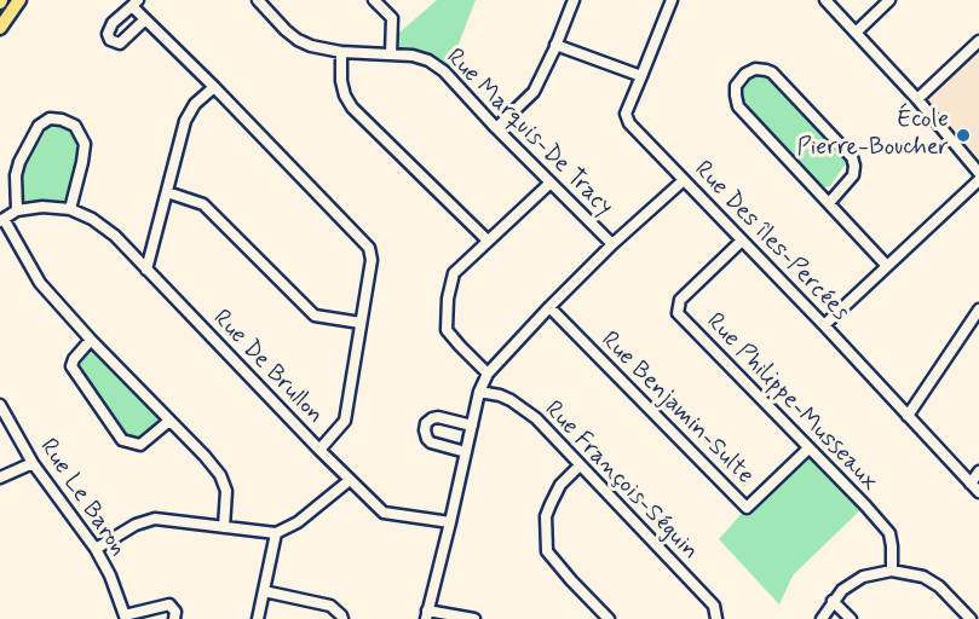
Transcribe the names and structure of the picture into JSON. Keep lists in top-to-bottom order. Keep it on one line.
{"streets":{"street":["Rue Marquis-De Tracy","Rue Des îles-Percées","Rue De Brullon","Rue Philippe-Musseaux","Rue Benjamin-Sulte","Rue François-Séguin","Rue Le Baron"]},"crossings":[["Rue Des îles-Percées","Rue Philippe-Musseaux"],["Rue Philippe-Musseaux","Rue Benjamin-Sulte"]],"places":["École Pierre-Boucher"]}
